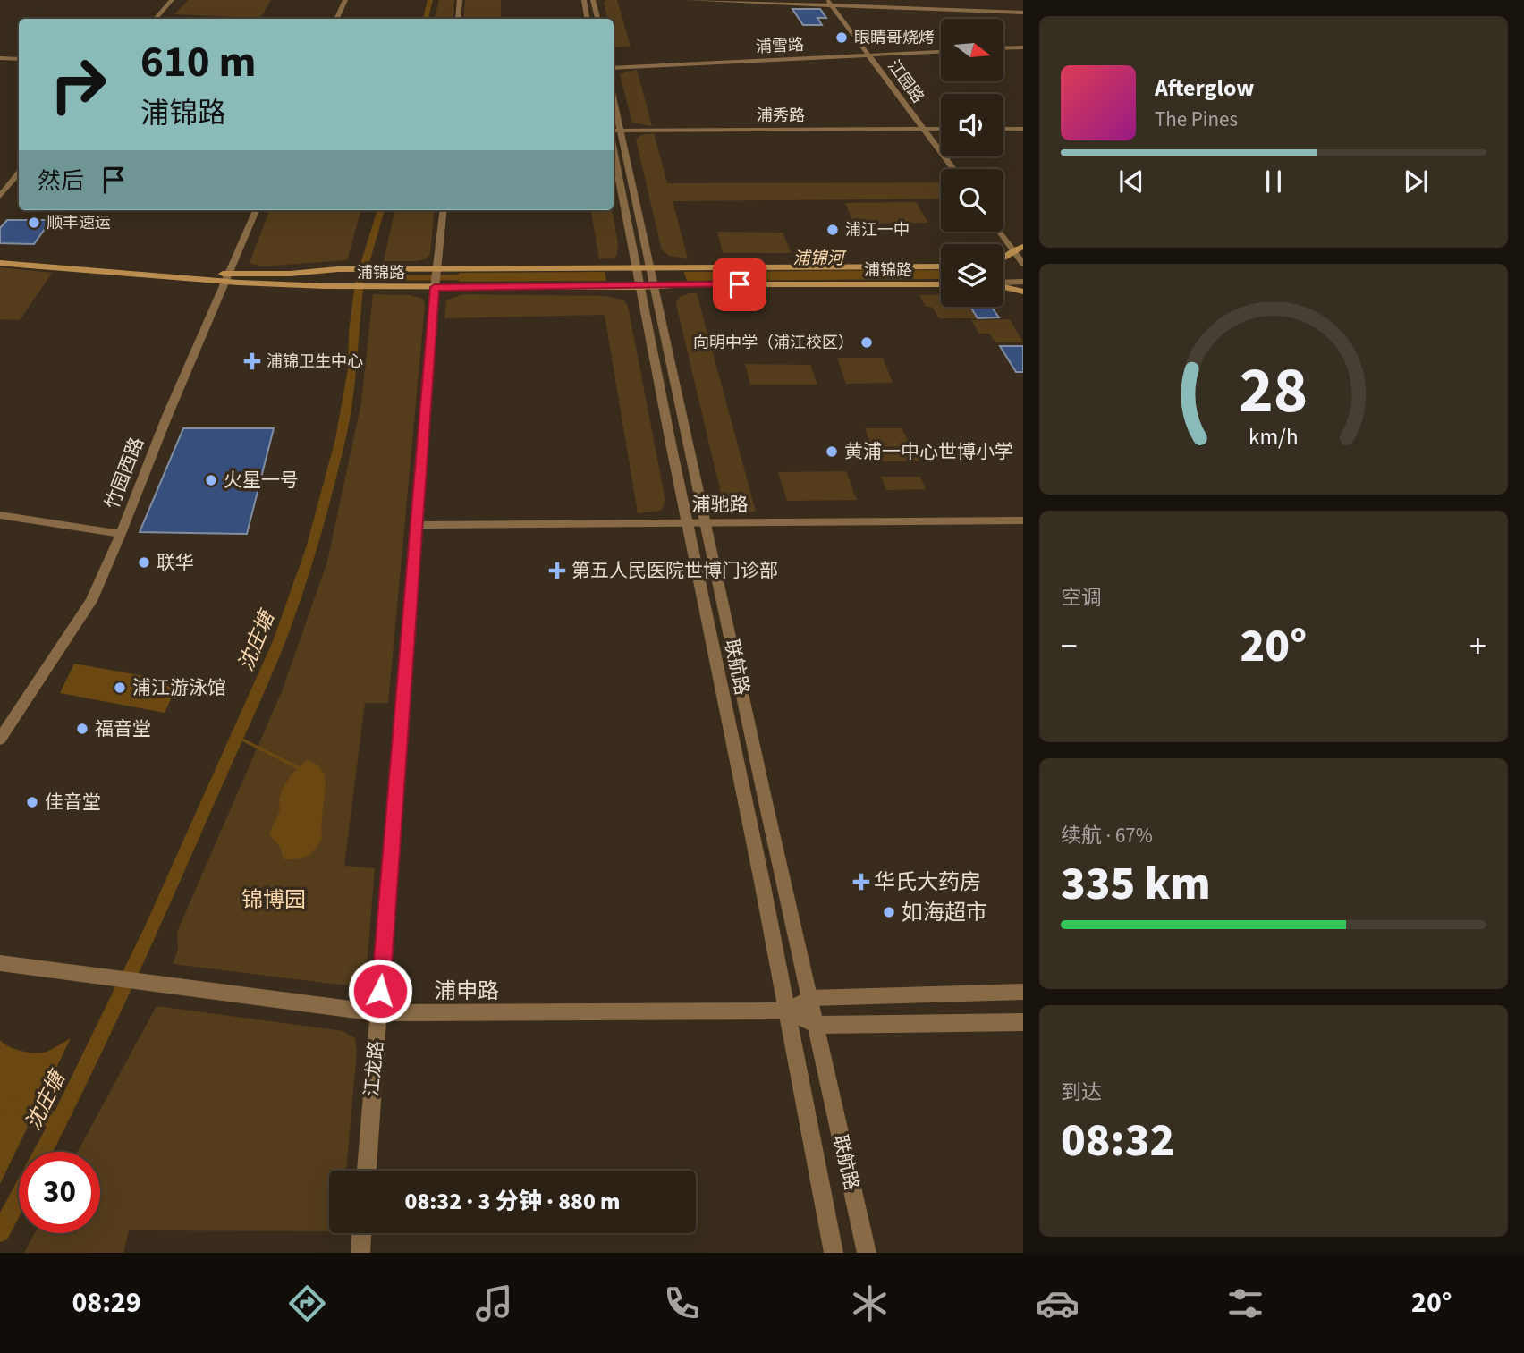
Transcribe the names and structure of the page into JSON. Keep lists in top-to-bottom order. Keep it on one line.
{"streets":{"main road":["浦锦路"],"street":["浦雪路","江园路","浦秀路","竹园西路","浦驰路","联航路","浦申路","江龙路"]},"crossings":[["浦雪路","江园路"],["江园路","浦秀路"],["浦秀路","联航路"],["浦锦路","竹园西路"],["浦锦路","联航路"],["浦锦路","江龙路"],["浦驰路","联航路"],["浦驰路","江龙路"],["联航路","浦申路"],["浦申路","江龙路"]],"water":["浦锦河","沈庄塘"],"parks":["锦博园"],"places":{"other":["眼睛哥烧烤","顺丰速运","浦江一中","向明中学（浦江校区）","黄浦一中心世博小学","火星一号","联华","浦江游泳馆","福音堂","佳音堂","如海超市"],"health":["浦锦卫生中心","第五人民医院世博门诊部","华氏大药房"]},"north":"right","page":{"turn":["610 m","浦锦路"],"song":["Afterglow","The Pines"],"then":"然后","tile":["空调",["续航 · 67%","335 km"],["到达","08:32"]],"heat":["−","20°","+"],"limit":"30","trip":"08:32 · 3 分钟 · 880 m","tabs":["08:29","20°"],"gauge":["28","km/h"]}}
